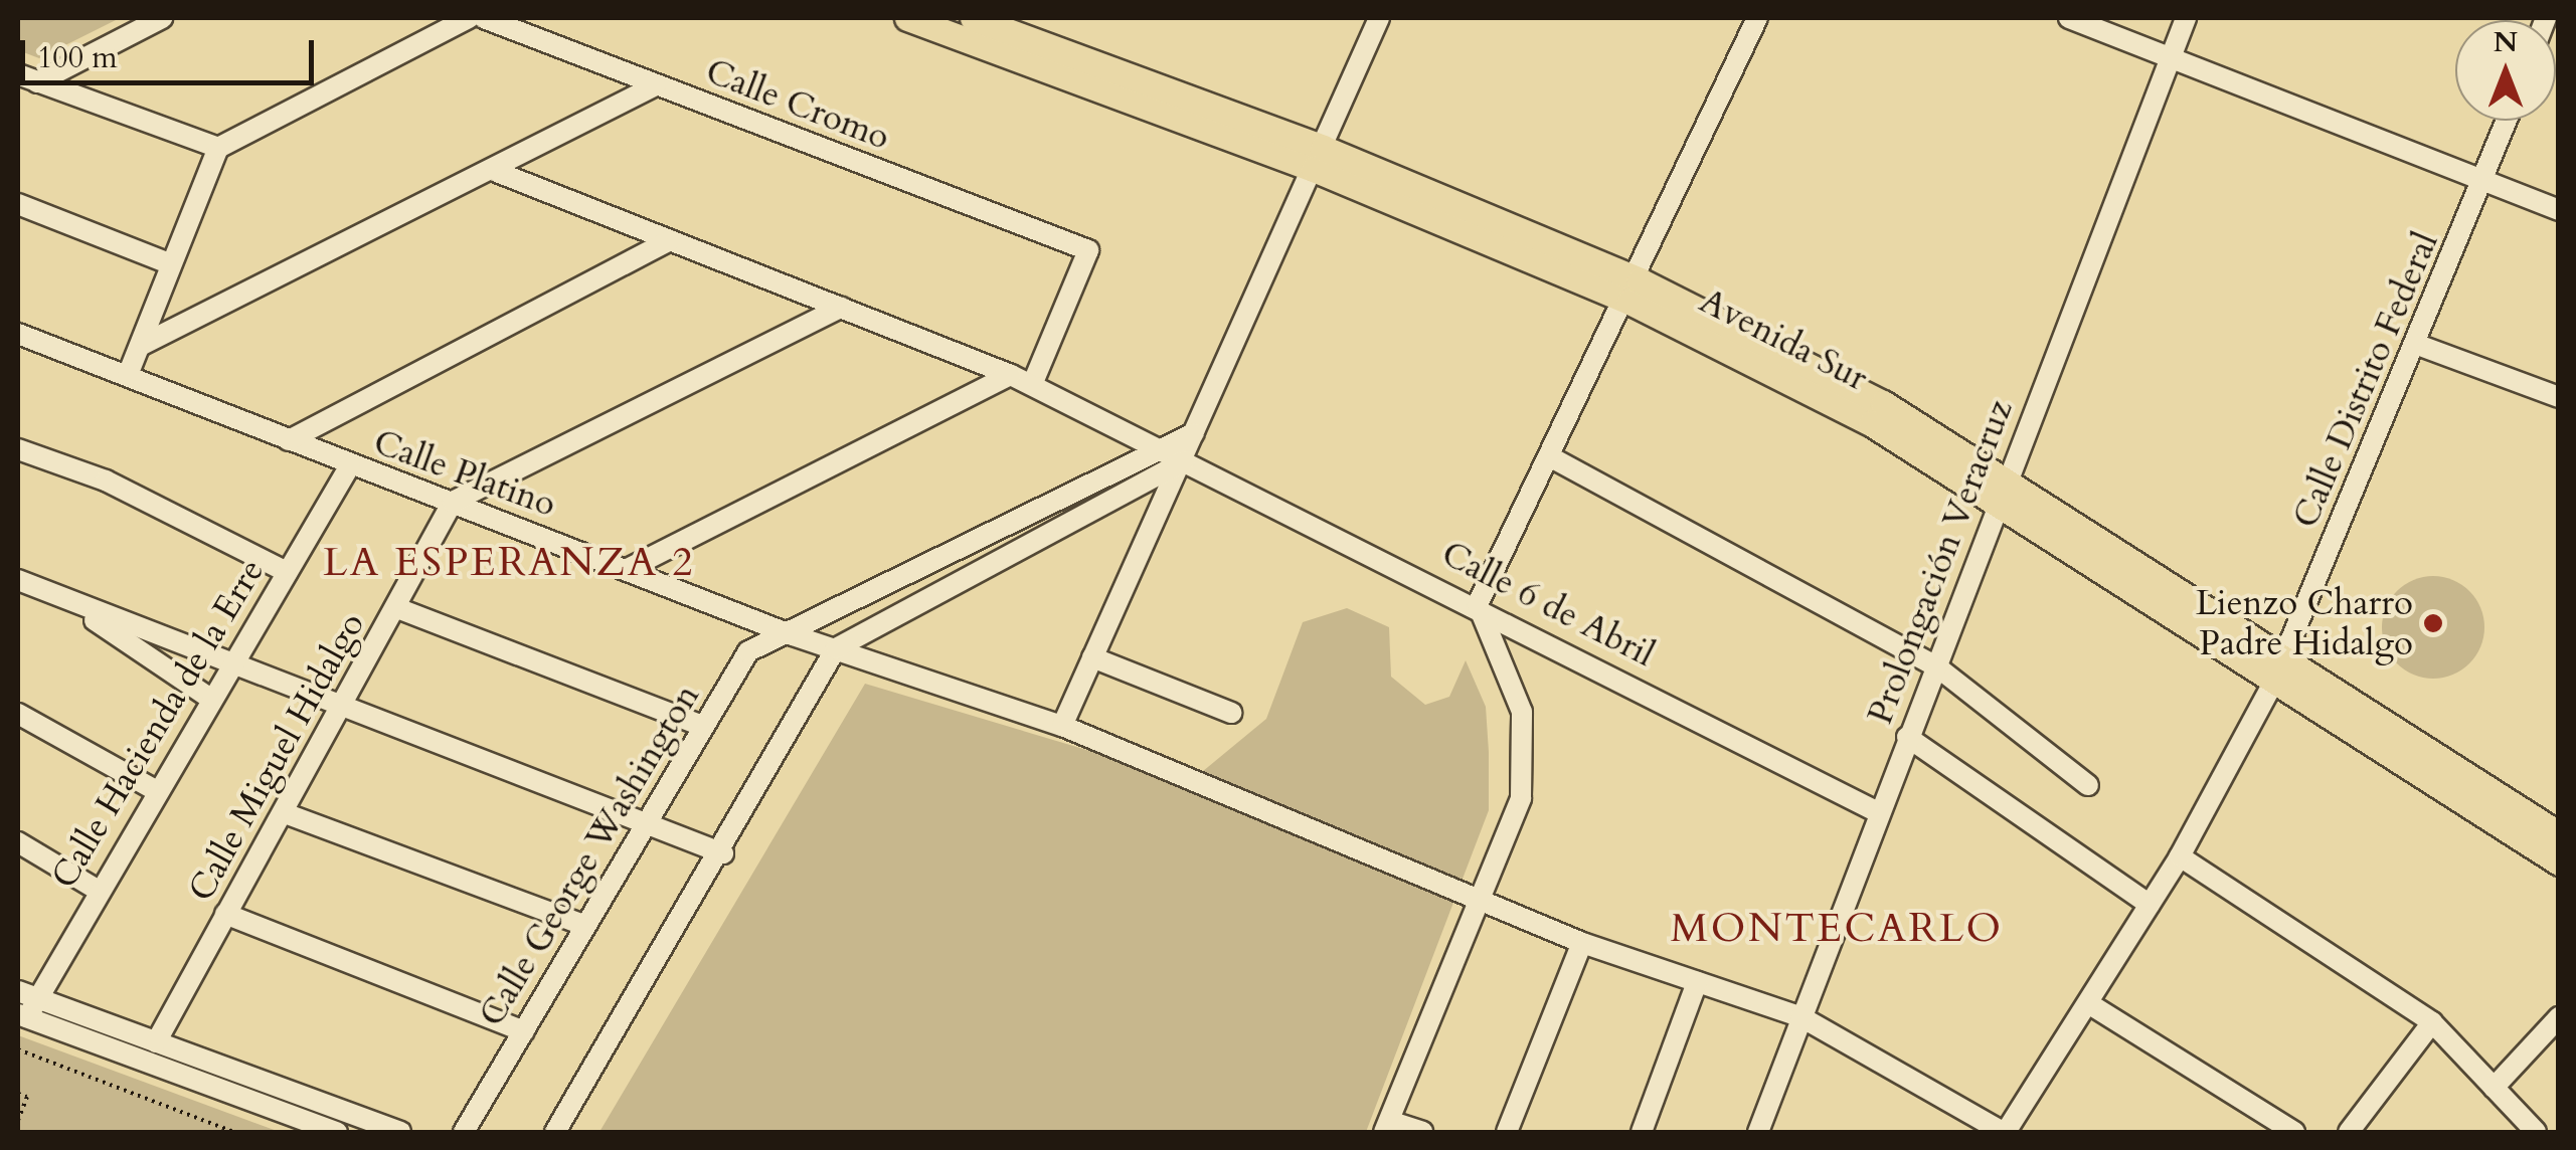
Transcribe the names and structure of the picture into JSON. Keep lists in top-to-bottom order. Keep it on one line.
{"streets":{"main road":["Avenida Sur"],"street":["Calle Cromo","Calle Distrito Federal","Calle Platino","Prolongación Veracruz","Calle 6 de Abril","Calle Hacienda de la Erre","Calle Miguel Hidalgo","Calle George Washington"]},"crossings":[["Calle Cromo","Calle 6 de Abril"],["Avenida Sur","Calle Distrito Federal"],["Avenida Sur","Prolongación Veracruz"],["Calle Distrito Federal","Calle Platino"],["Calle Platino","Prolongación Veracruz"],["Calle Platino","Calle Hacienda de la Erre"],["Calle Platino","Calle Miguel Hidalgo"],["Calle Platino","Calle George Washington"],["Prolongación Veracruz","Calle 6 de Abril"],["Calle 6 de Abril","Calle George Washington"]],"districts":["LA ESPERANZA 2","MONTECARLO"],"places":["Lienzo Charro Padre Hidalgo"],"scale_bar":"100 m","north":"top"}
